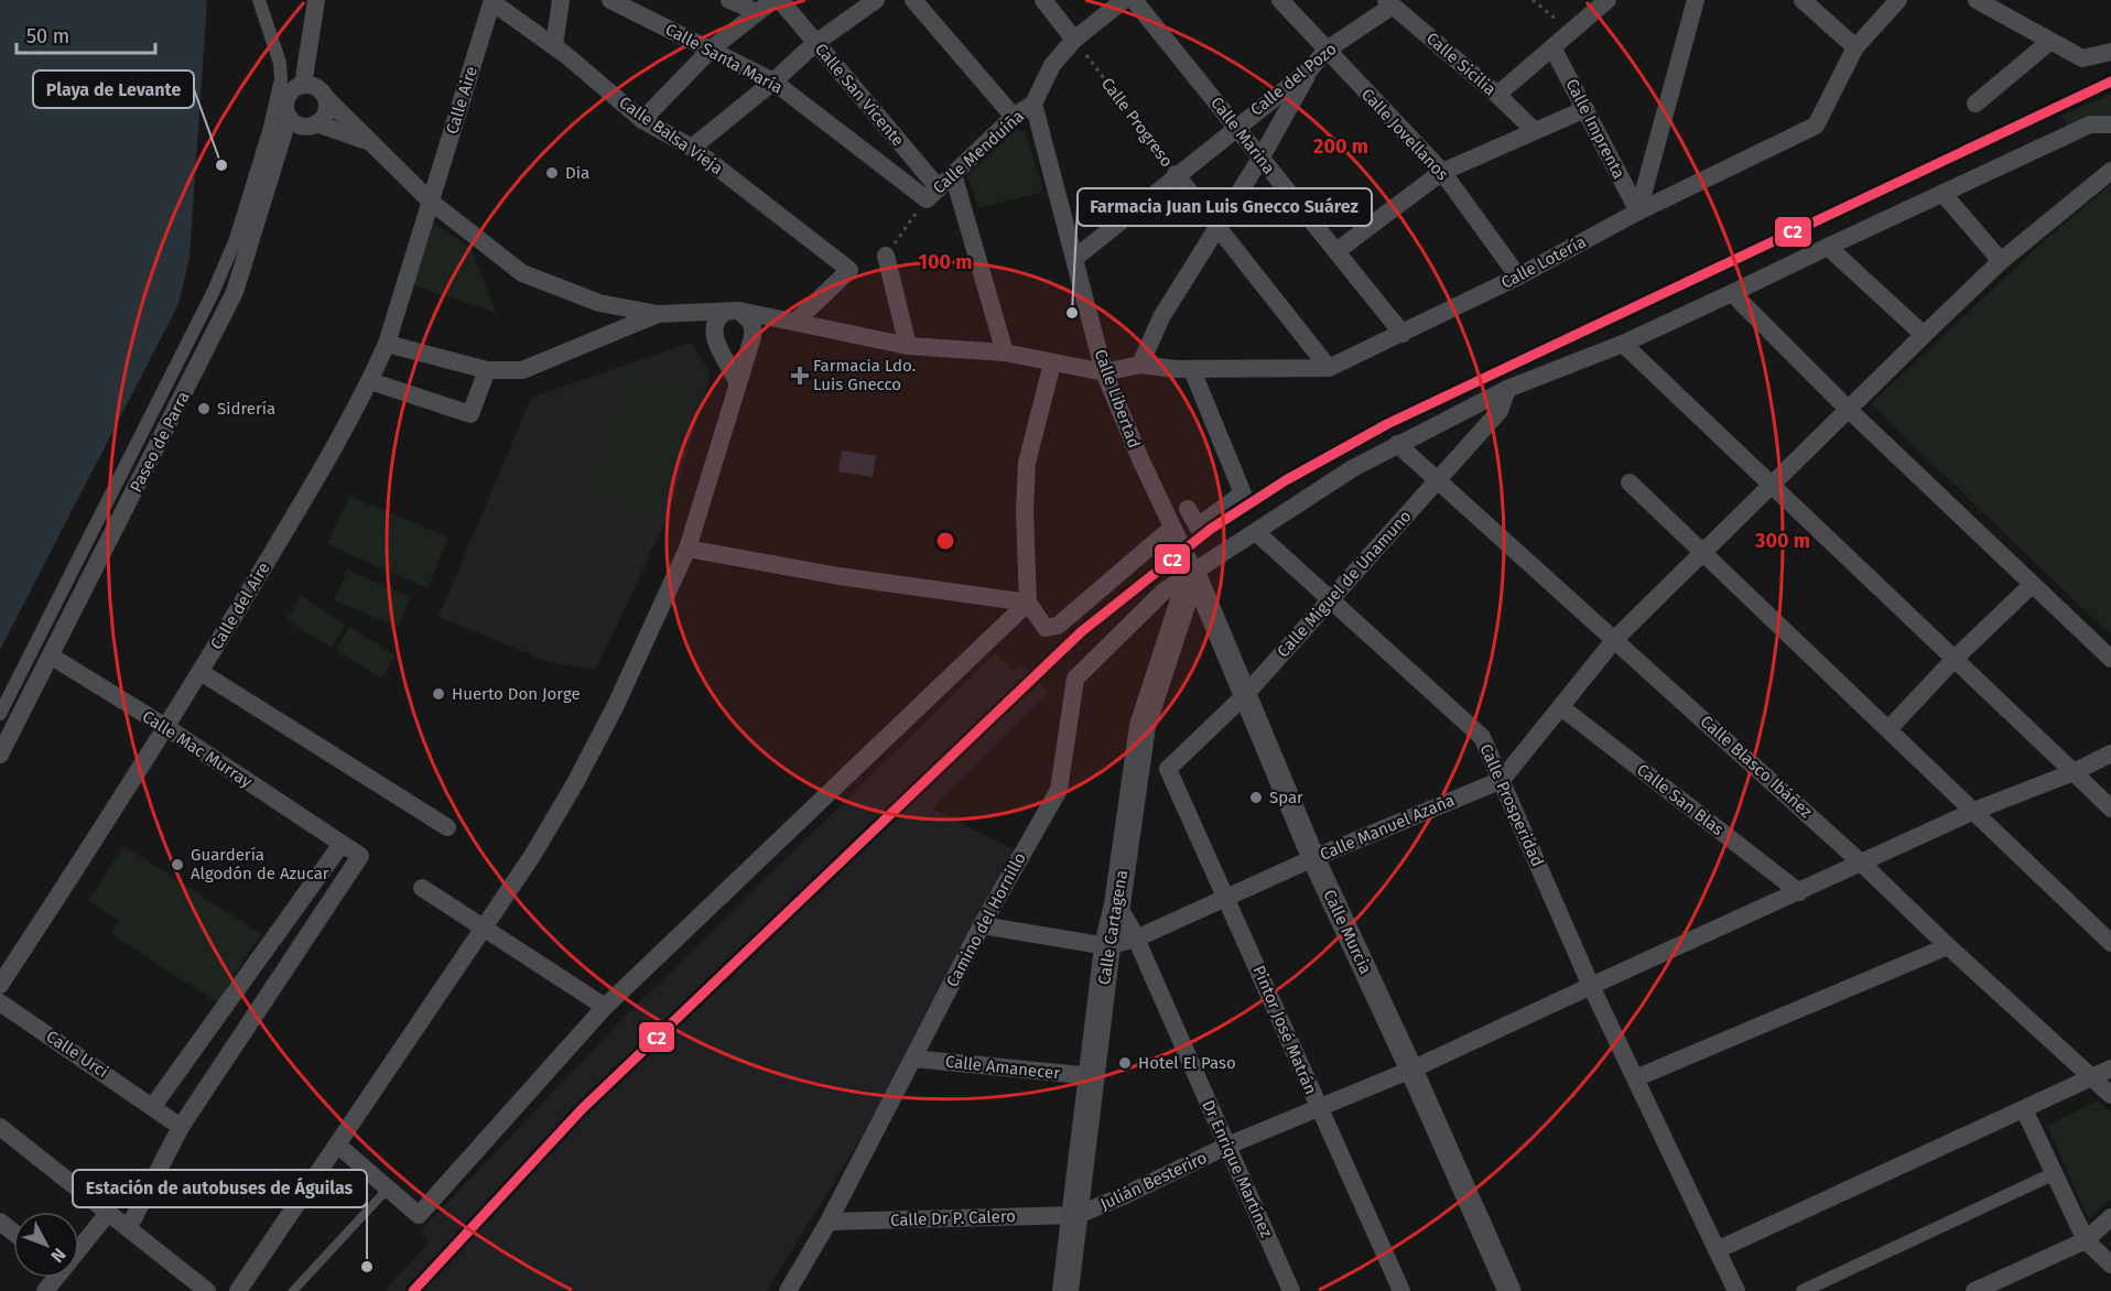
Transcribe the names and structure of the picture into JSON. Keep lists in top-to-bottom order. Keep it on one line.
{"streets":{"main road":["Calle Cartagena"],"street":["Calle Santa María","Calle Sicilia","Calle del Pozo","Calle San Vicente","Calle Aire","Calle Progreso","Calle Imprenta","Calle Jovellanos","Calle Balsa Vieja","Calle Marina","Calle Menduiña","Calle Lotería","Calle Libertad","Paseo de Parra","Calle Miguel de Unamuno","Calle del Aire","Calle Mac Murray","Calle Blasco Ibáñez","Calle San Blas","Calle Prosperidad","Calle Manuel Azaña","Camino del Hornillo","Calle Murcia","Pintor José Matrán","Calle Urci","Calle Amanecer","Dr Enrique Martínez","Julián Besteriro","Calle Dr P. Calero"]},"crossings":[["Calle Santa María","Calle San Vicente"],["Calle Santa María","Calle Menduiña"],["Calle Sicilia","Calle del Pozo"],["Calle del Pozo","Calle Progreso"],["Calle del Pozo","Calle Jovellanos"],["Calle del Pozo","Calle Marina"],["Calle del Pozo","Calle Libertad"],["Calle San Vicente","Calle Menduiña"],["Calle Aire","Calle Balsa Vieja"],["Calle Aire","Calle del Aire"],["Calle Progreso","Calle Menduiña"],["Calle Progreso","Calle Lotería"],["Calle Imprenta","Calle Lotería"],["Calle Jovellanos","Calle Lotería"],["Calle Marina","Calle Lotería"],["Calle Menduiña","Calle Libertad"],["Calle Lotería","Calle Libertad"],["Calle Libertad","Camino del Hornillo"],["Calle Libertad","Calle Cartagena"],["Calle Libertad","Calle Murcia"],["Paseo de Parra","Calle Mac Murray"],["Calle Miguel de Unamuno","Calle Blasco Ibáñez"],["Calle Miguel de Unamuno","Calle Prosperidad"],["Calle Miguel de Unamuno","Camino del Hornillo"],["Calle Miguel de Unamuno","Calle Murcia"],["Calle Miguel de Unamuno","Pintor José Matrán"],["Calle del Aire","Calle Mac Murray"],["Calle Blasco Ibáñez","Calle Manuel Azaña"],["Calle Blasco Ibáñez","Camino del Hornillo"],["Calle Blasco Ibáñez","Julián Besteriro"],["Calle San Blas","Calle Manuel Azaña"],["Calle San Blas","Julián Besteriro"],["Calle Prosperidad","Calle Manuel Azaña"],["Calle Prosperidad","Camino del Hornillo"],["Calle Prosperidad","Julián Besteriro"],["Calle Manuel Azaña","Calle Cartagena"],["Calle Manuel Azaña","Calle Murcia"],["Calle Manuel Azaña","Pintor José Matrán"],["Calle Manuel Azaña","Dr Enrique Martínez"],["Camino del Hornillo","Calle Cartagena"],["Camino del Hornillo","Calle Murcia"],["Camino del Hornillo","Calle Amanecer"],["Camino del Hornillo","Calle Dr P. Calero"],["Calle Cartagena","Calle Murcia"],["Calle Cartagena","Calle Amanecer"],["Calle Cartagena","Dr Enrique Martínez"],["Calle Cartagena","Julián Besteriro"],["Calle Cartagena","Calle Dr P. Calero"],["Calle Murcia","Julián Besteriro"],["Pintor José Matrán","Julián Besteriro"],["Dr Enrique Martínez","Julián Besteriro"],["Julián Besteriro","Calle Dr P. Calero"]],"places":{"other":["Playa de Levante","Dia","Farmacia Juan Luis Gnecco Suárez","Sidrería","Huerto Don Jorge","Spar","Guardería Algodón de Azucar","Hotel El Paso","Estación de autobuses de Águilas"],"health":["Farmacia Ldo. Luis Gnecco"]},"lines":["transit line C2"],"scale_bar":"50 m","north":"bottom right","rings":["200 m","100 m","300 m"]}
